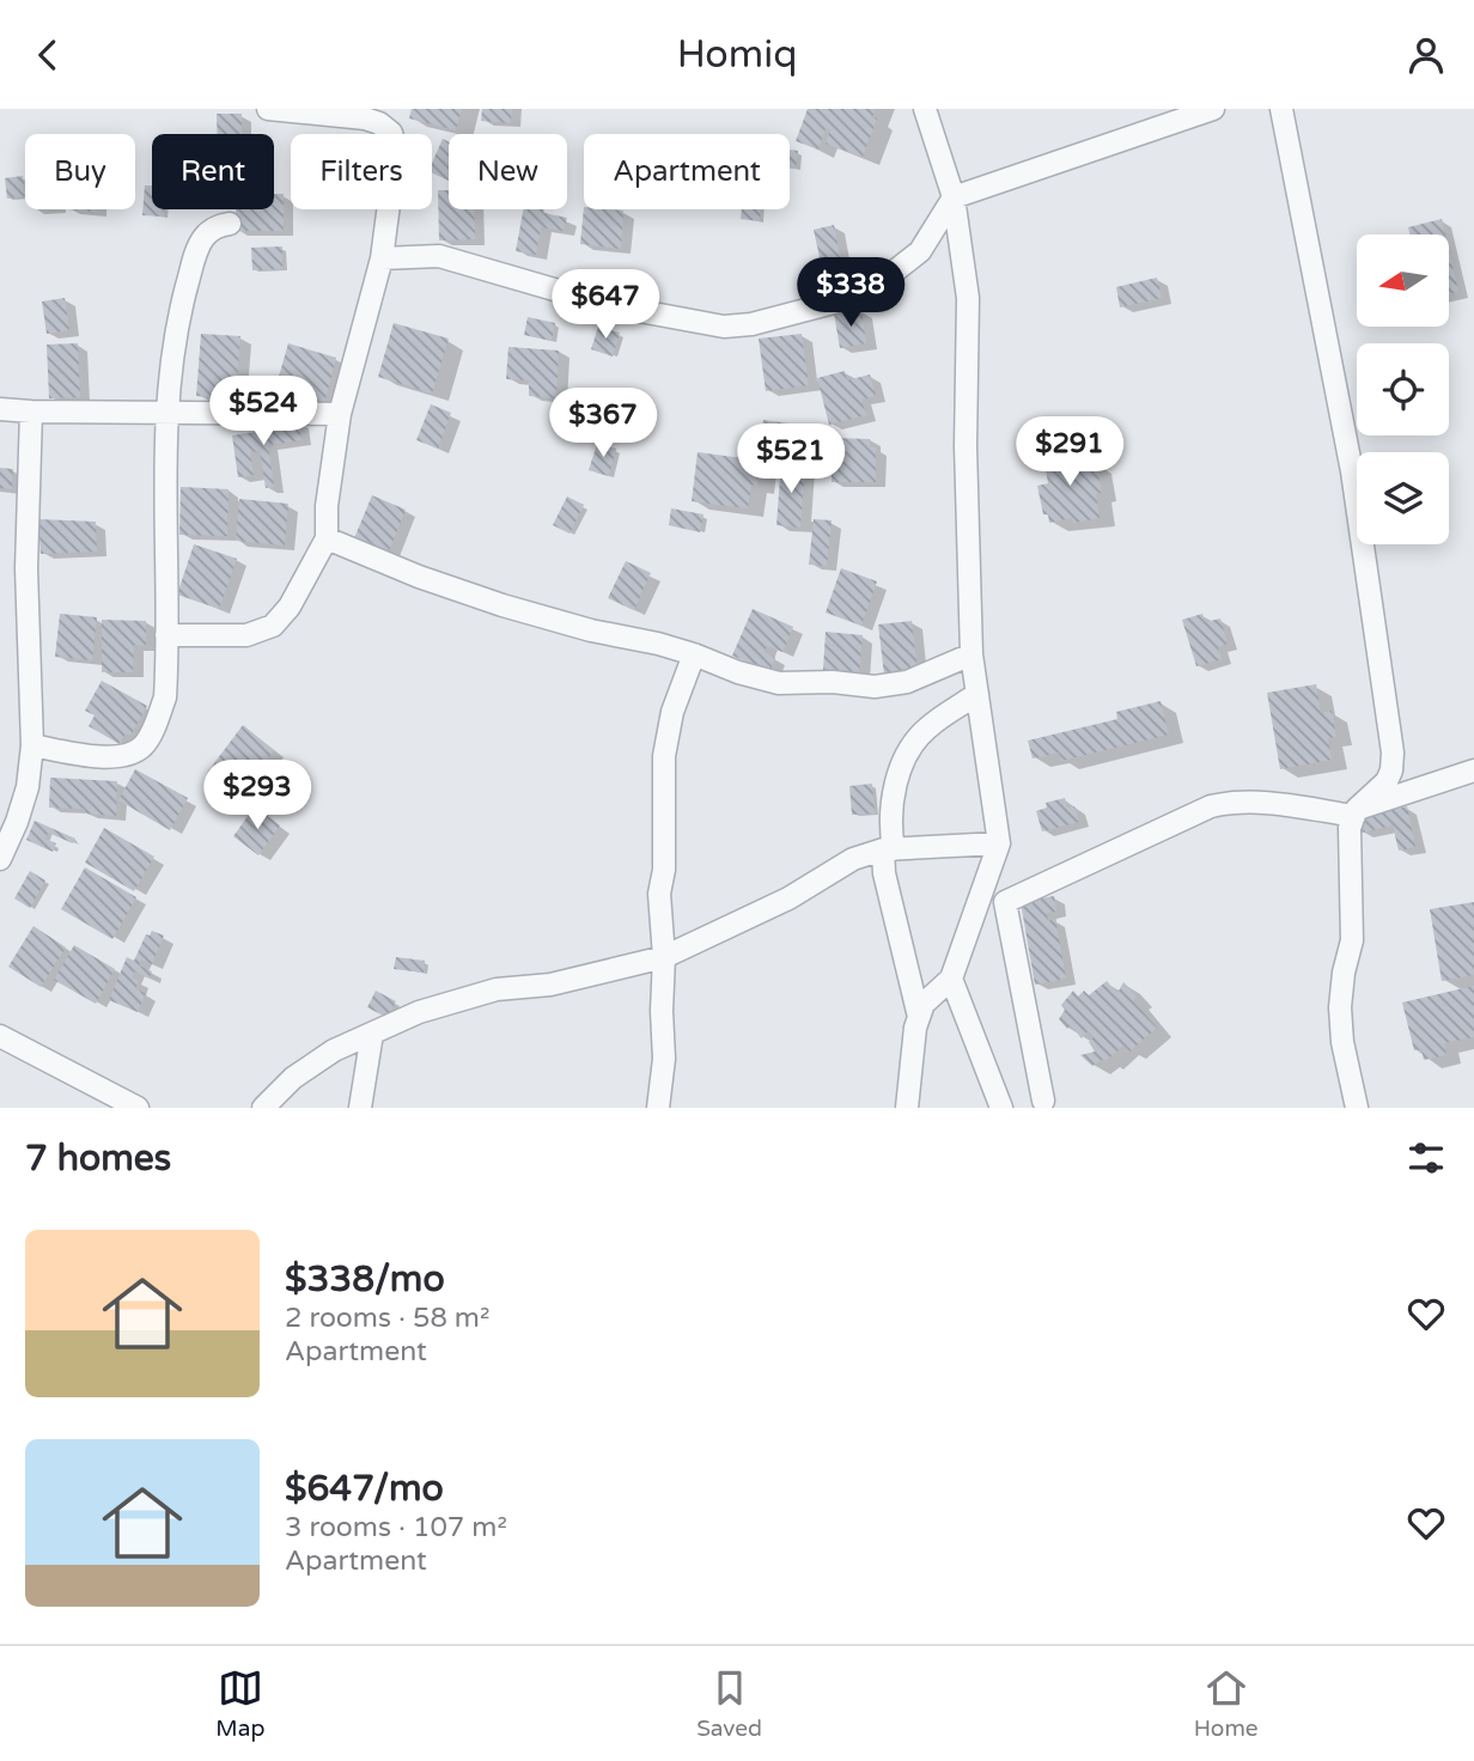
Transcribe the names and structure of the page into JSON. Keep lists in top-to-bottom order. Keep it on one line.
{"north":"left","page":{"header":"Homiq","chip":["Buy","Rent","Filters","New","Apartment"],"price":["$338","$647","$524","$367","$291","$521","$293"],"heading":"7 homes","list":[{"name":"$338/mo","note":"2 rooms · 58 m² · Apartment"},{"name":"$647/mo","note":"3 rooms · 107 m² · Apartment"}],"tabs":["Map","Saved","Home"]}}
